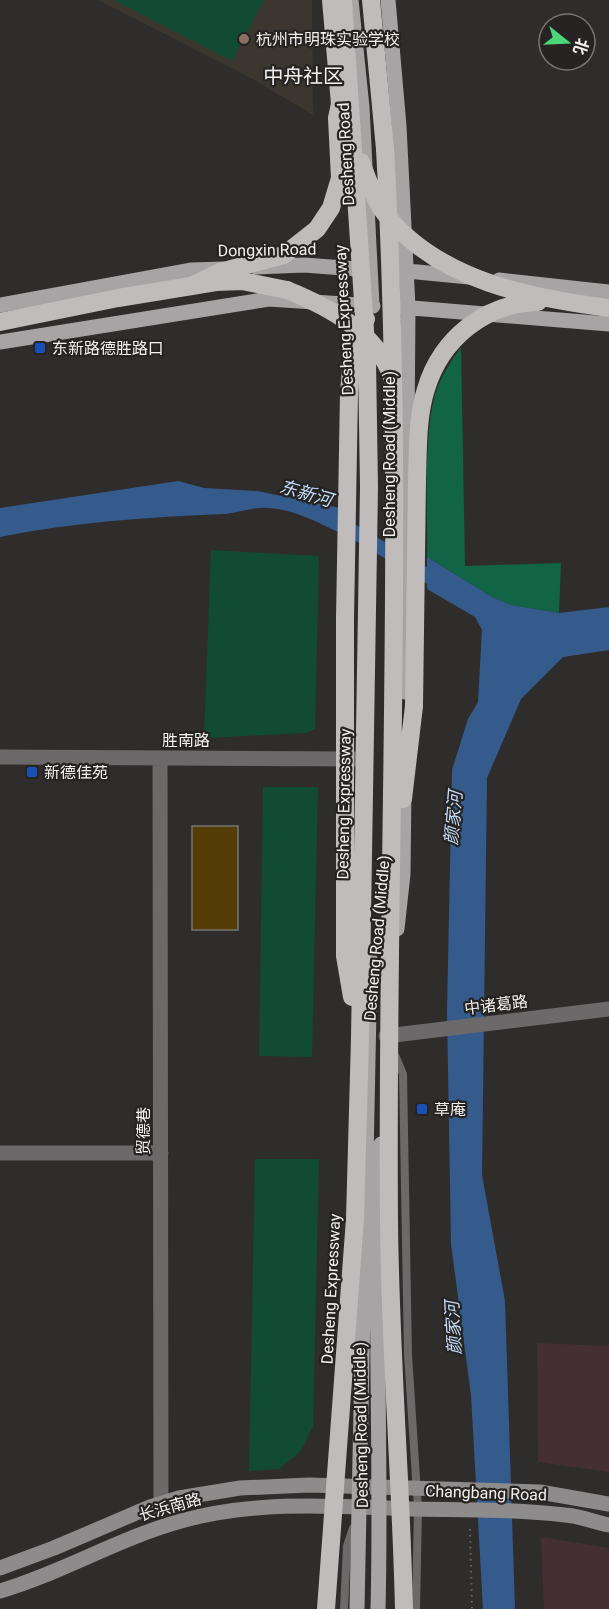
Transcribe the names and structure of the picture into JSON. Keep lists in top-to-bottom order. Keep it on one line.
{"streets":{"highway":["Desheng Expressway"],"main road":["Desheng Road","Dongxin Road","Desheng Road (Middle)","Changbang Road","长浜南路"],"street":["胜南路","中诸葛路","贸德巷"]},"crossings":[["Desheng Road","Dongxin Road"],["Desheng Road","Desheng Road (Middle)"],["Dongxin Road","Desheng Road (Middle)"],["Desheng Road (Middle)","胜南路"],["Desheng Road (Middle)","中诸葛路"],["Desheng Road (Middle)","Changbang Road"],["Desheng Road (Middle)","长浜南路"],["胜南路","贸德巷"],["贸德巷","长浜南路"],["Changbang Road","长浜南路"]],"districts":["中舟社区"],"water":["东新河","颜家河"],"places":{"other":["杭州市明珠实验学校"],"transit":["东新路德胜路口","新德佳苑","草庵"]},"north":"right"}
